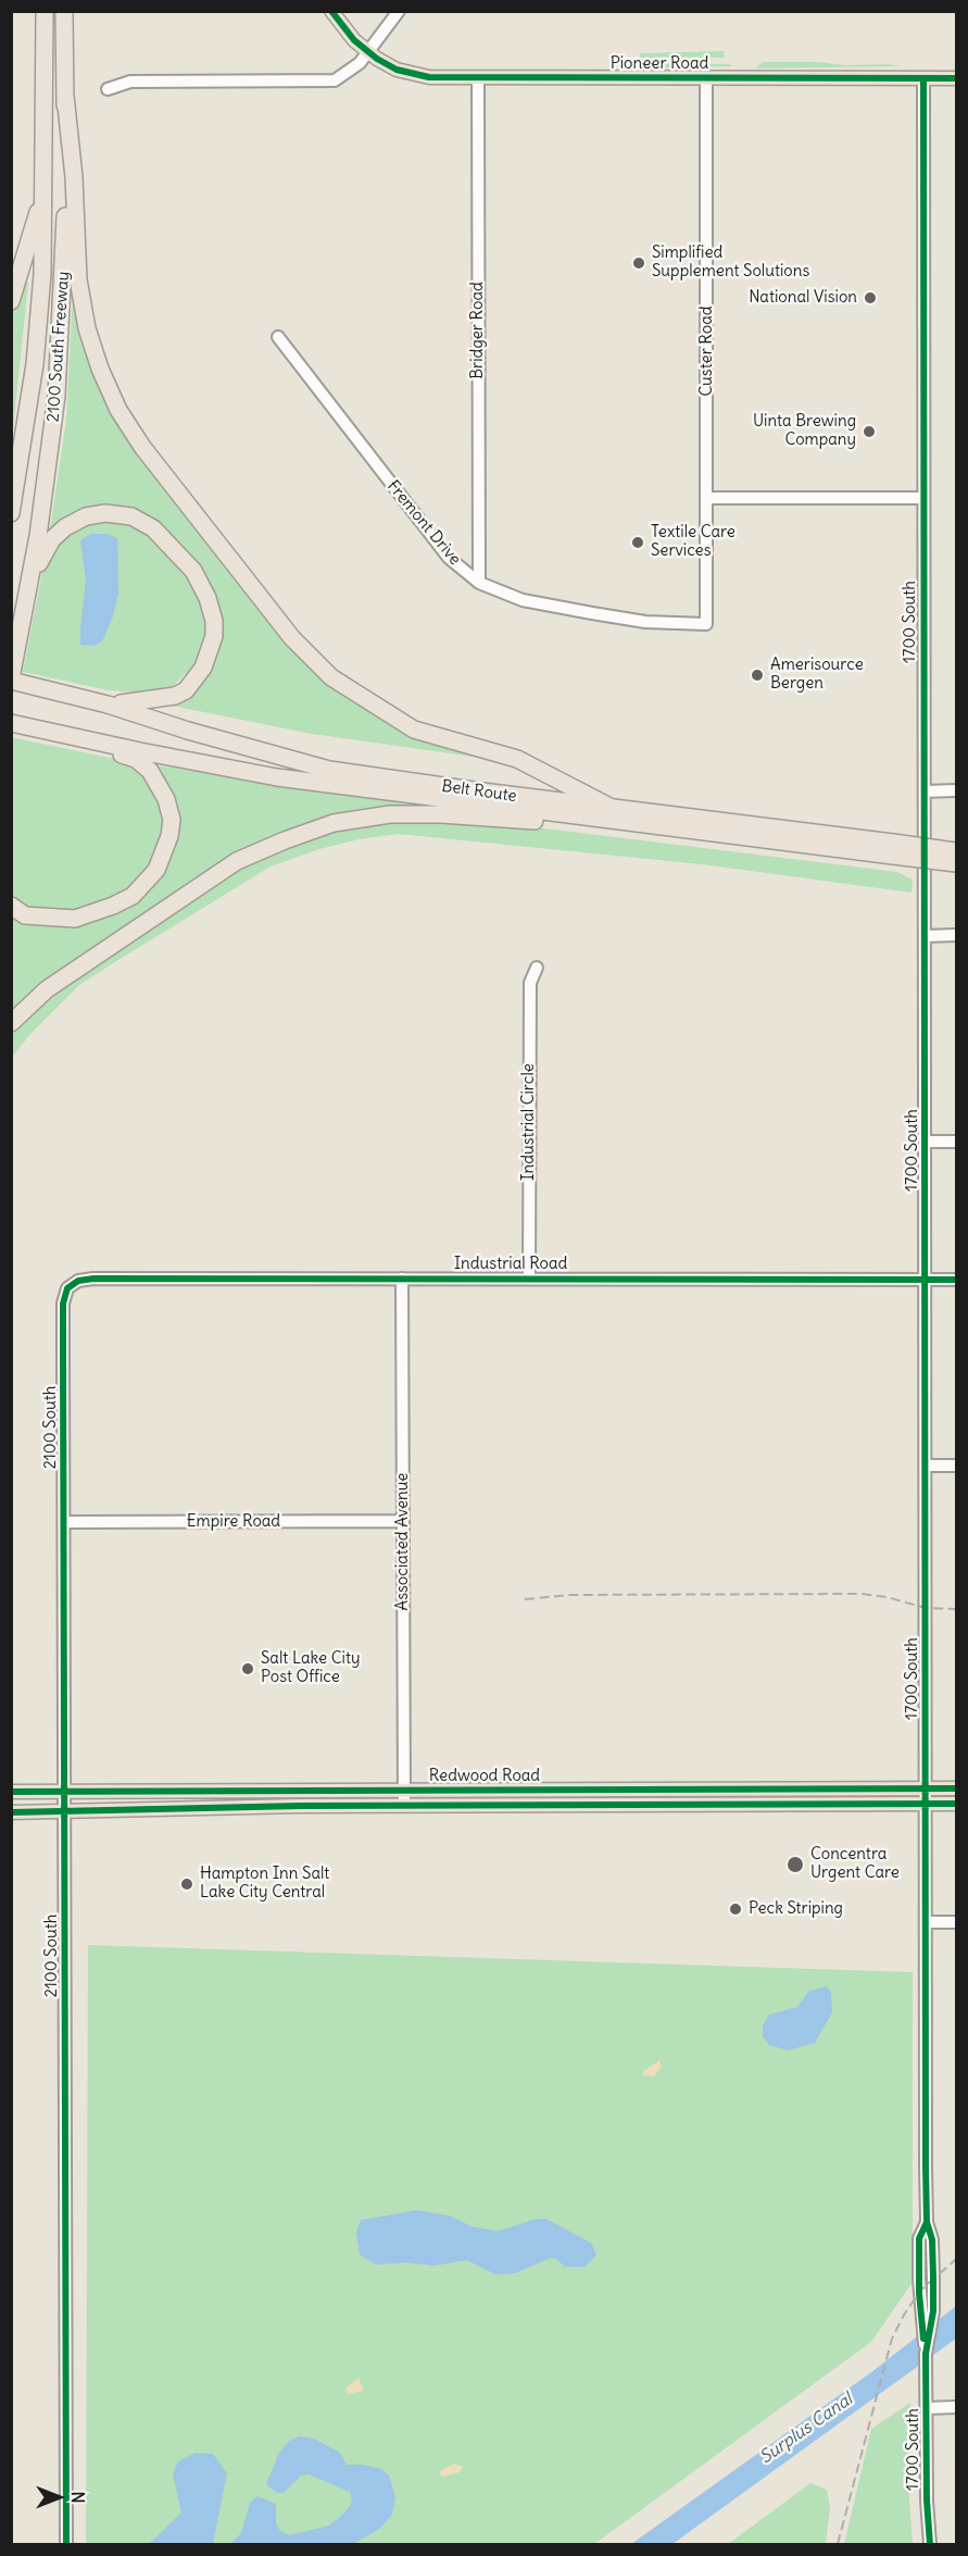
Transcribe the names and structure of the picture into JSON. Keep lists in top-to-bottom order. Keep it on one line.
{"streets":{"highway":["2100 South Freeway","Belt Route"],"main road":["Pioneer Road","Redwood Road"],"street":["Bridger Road","Custer Road","Fremont Drive","1700 South","Industrial Circle","Industrial Road","2100 South","Empire Road","Associated Avenue"]},"crossings":[["Pioneer Road","Bridger Road"],["Pioneer Road","Custer Road"],["Pioneer Road","1700 South"],["Bridger Road","Fremont Drive"],["2100 South Freeway","Belt Route"],["Custer Road","Fremont Drive"],["1700 South","Industrial Road"],["1700 South","Redwood Road"],["Industrial Circle","Industrial Road"],["Industrial Road","2100 South"],["Industrial Road","Associated Avenue"],["2100 South","Empire Road"],["2100 South","Redwood Road"],["Empire Road","Associated Avenue"],["Associated Avenue","Redwood Road"]],"water":["Surplus Canal"],"places":["Simplified Supplement Solutions","National Vision","Uinta Brewing Company","Textile Care Services","Amerisource Bergen","Salt Lake City Post Office","Concentra Urgent Care","Hampton Inn Salt Lake City Central","Peck Striping"],"north":"right"}
